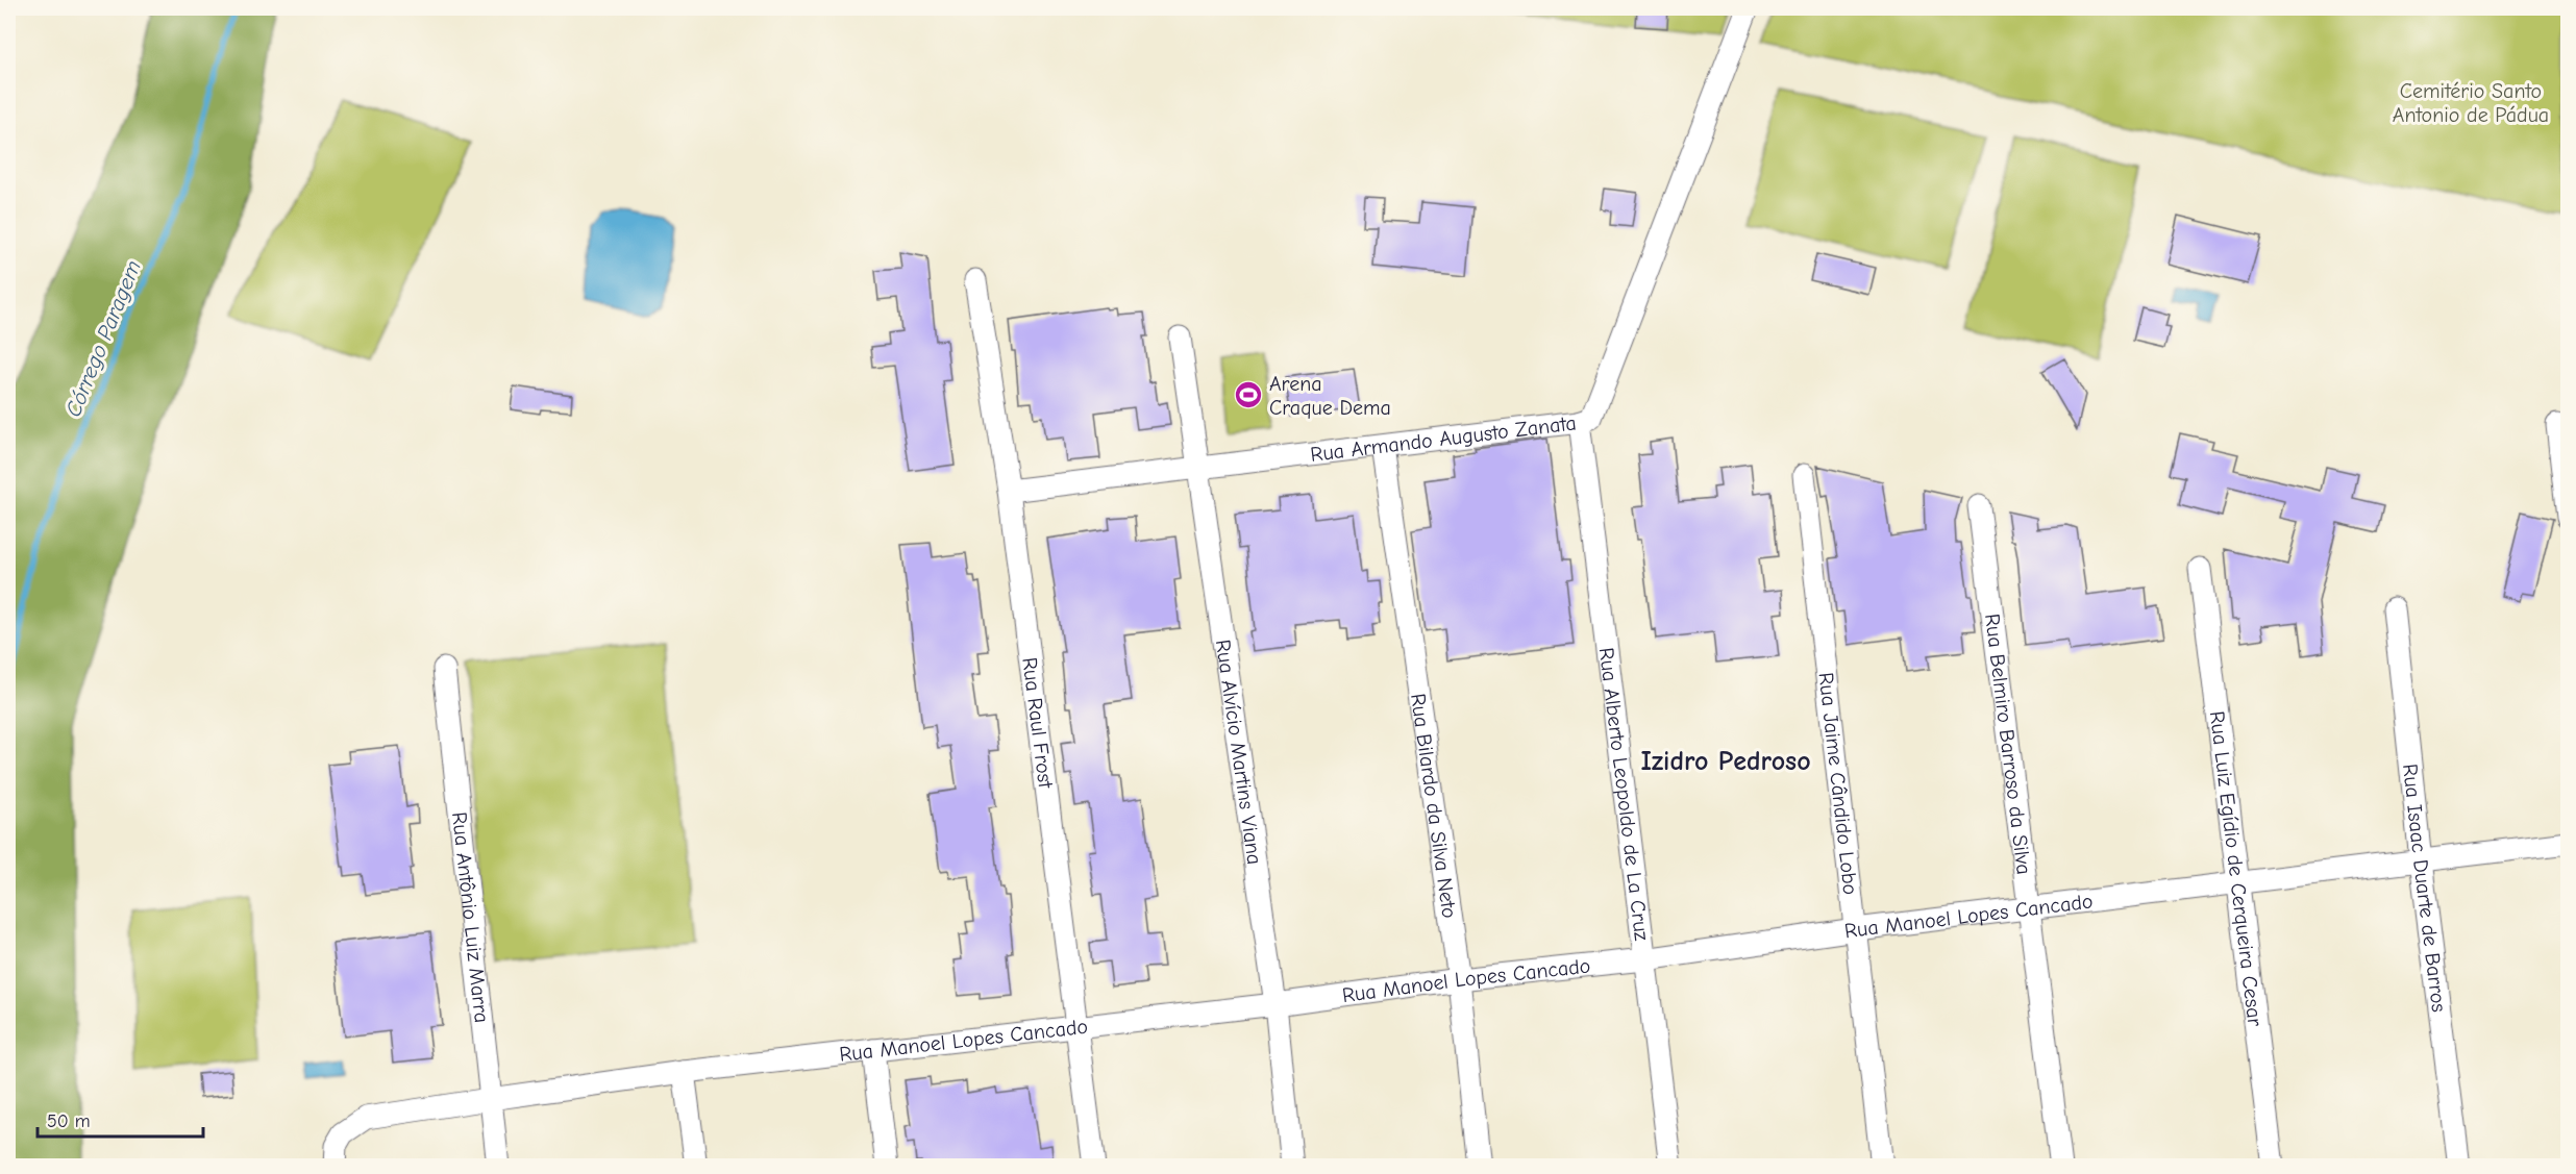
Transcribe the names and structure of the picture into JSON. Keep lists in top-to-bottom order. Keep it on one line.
{"streets":{"street":["Rua Armando Augusto Zanata","Rua Raul Frost","Rua Belmiro Barroso da Silva","Rua Alvício Martins Viana","Rua Jaime Cândido Lobo","Rua Alberto Leopoldo de La Cruz","Rua Bilardo da Silva Neto","Rua Luiz Egídio de Cerqueira Cesar","Rua Isaac Duarte de Barros","Rua Manoel Lopes Cancado","Rua Antônio Luiz Marra"]},"crossings":[["Rua Armando Augusto Zanata","Rua Raul Frost"],["Rua Armando Augusto Zanata","Rua Alvício Martins Viana"],["Rua Armando Augusto Zanata","Rua Alberto Leopoldo de La Cruz"],["Rua Armando Augusto Zanata","Rua Bilardo da Silva Neto"],["Rua Raul Frost","Rua Manoel Lopes Cancado"],["Rua Belmiro Barroso da Silva","Rua Manoel Lopes Cancado"],["Rua Alvício Martins Viana","Rua Manoel Lopes Cancado"],["Rua Jaime Cândido Lobo","Rua Manoel Lopes Cancado"],["Rua Alberto Leopoldo de La Cruz","Rua Manoel Lopes Cancado"],["Rua Bilardo da Silva Neto","Rua Manoel Lopes Cancado"],["Rua Luiz Egídio de Cerqueira Cesar","Rua Manoel Lopes Cancado"],["Rua Isaac Duarte de Barros","Rua Manoel Lopes Cancado"],["Rua Manoel Lopes Cancado","Rua Antônio Luiz Marra"]],"districts":["Izidro Pedroso"],"water":["Córrego Paragem"],"parks":["Cemitério Santo Antonio de Pádua"],"places":{"sports":["Arena Craque Dema"]},"scale_bar":"50 m"}
